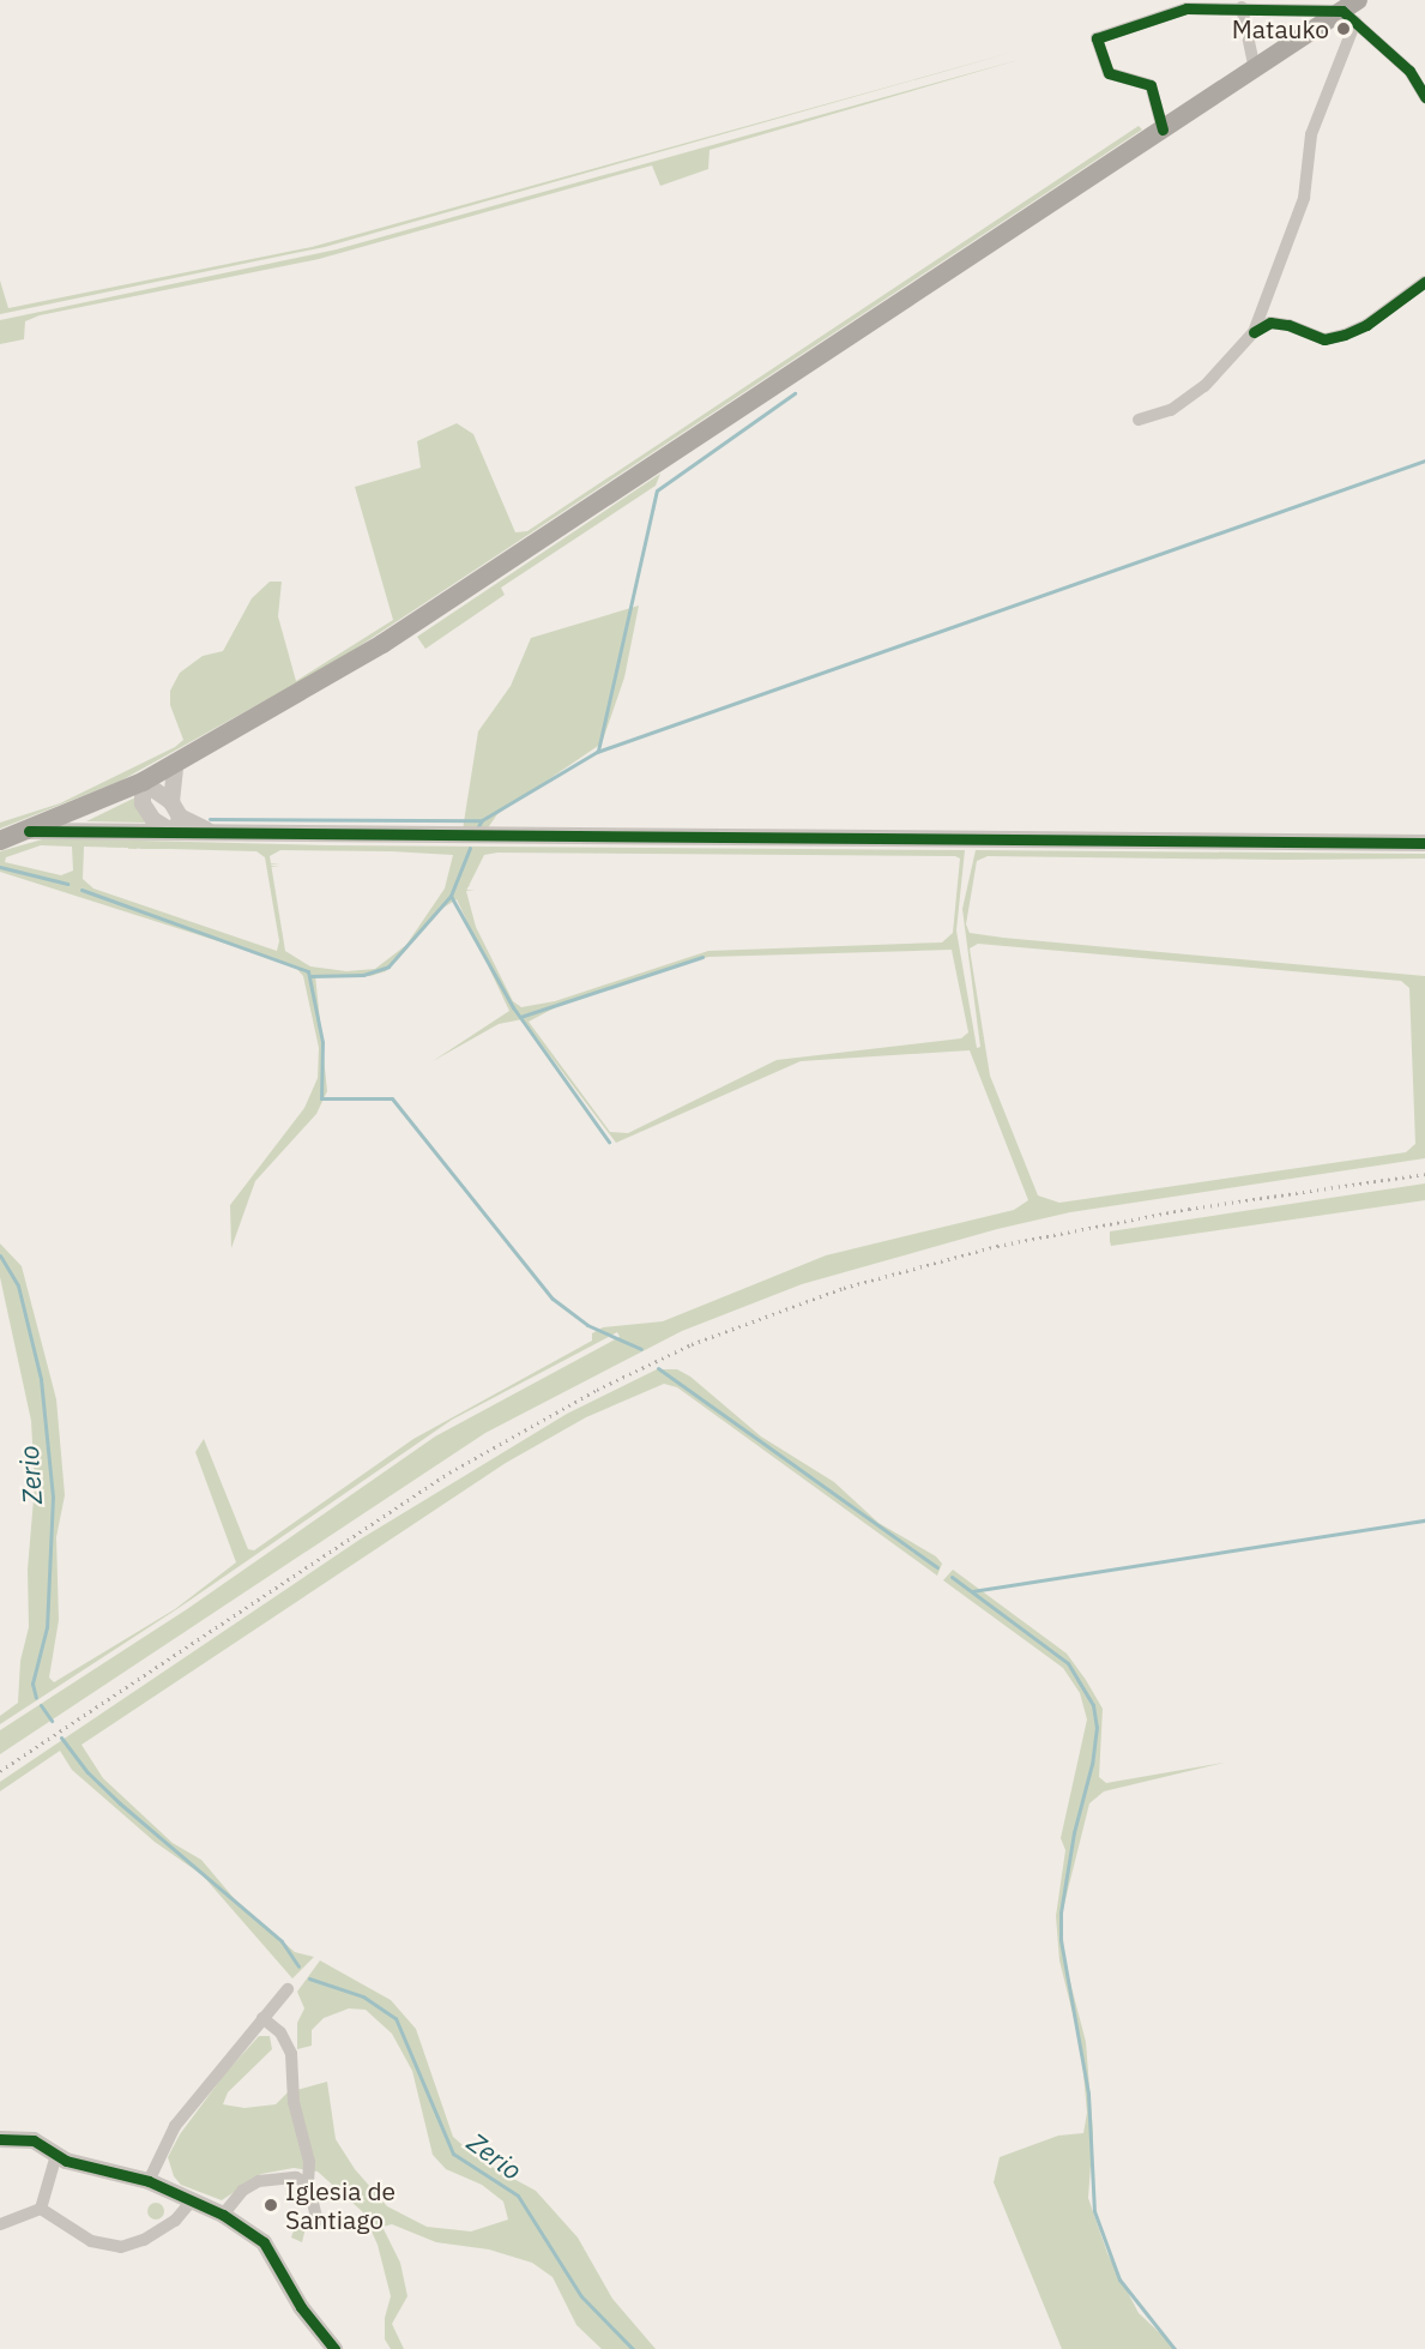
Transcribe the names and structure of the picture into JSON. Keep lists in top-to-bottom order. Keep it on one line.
{"water":["Zerio"],"places":["Matauko","Iglesia de Santiago"]}
